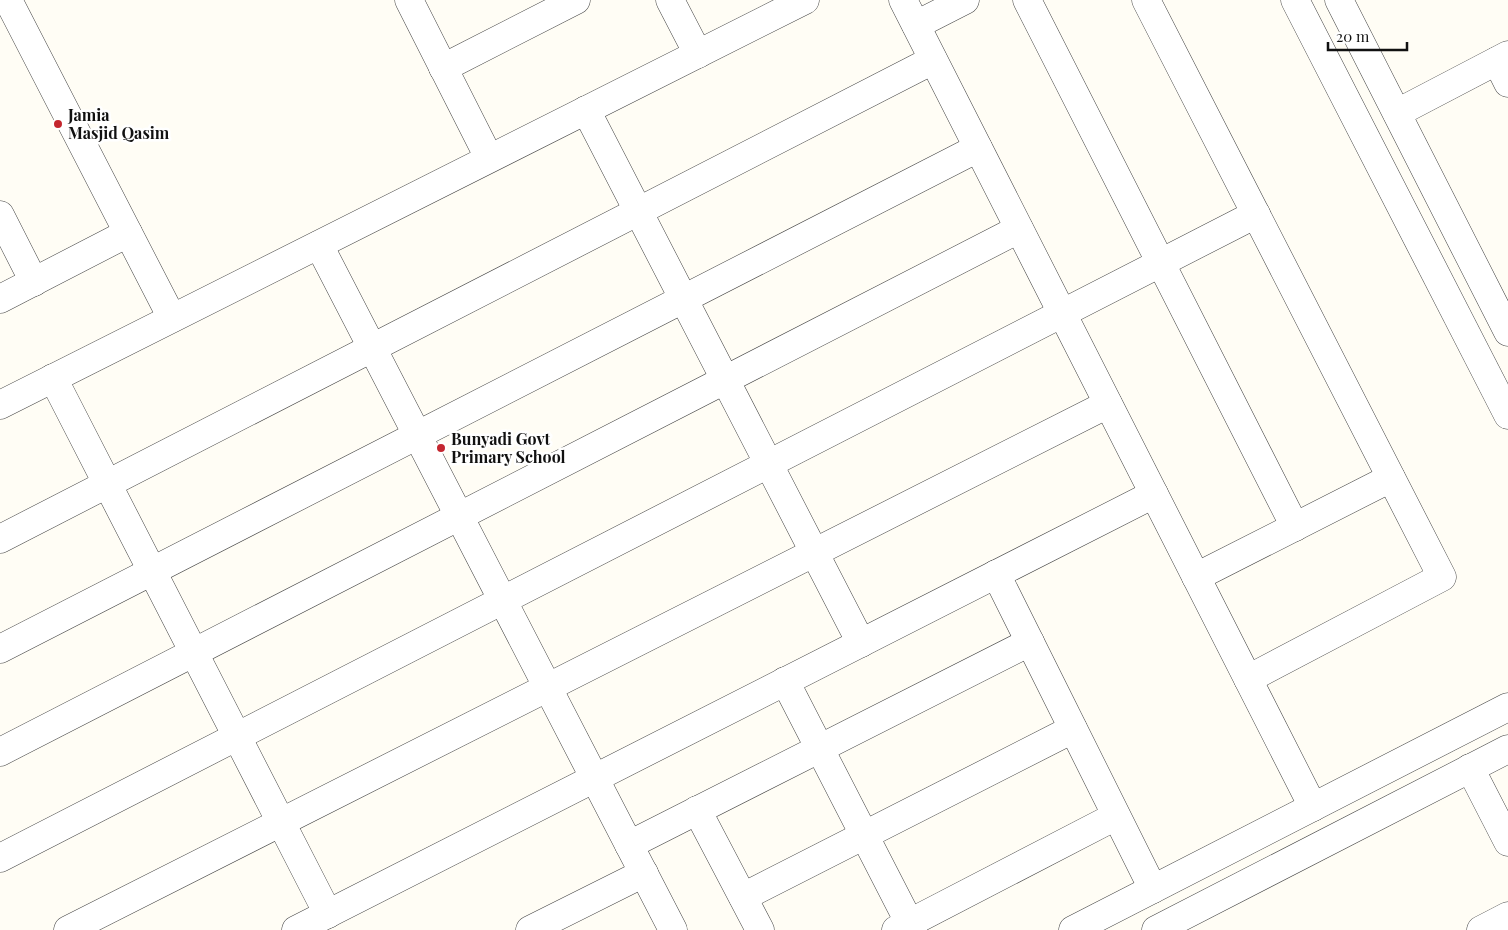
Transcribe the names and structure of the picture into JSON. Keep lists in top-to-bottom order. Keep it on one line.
{"places":["Jamia Masjid Qasim","Bunyadi Govt Primary School"],"scale_bar":"20 m"}
